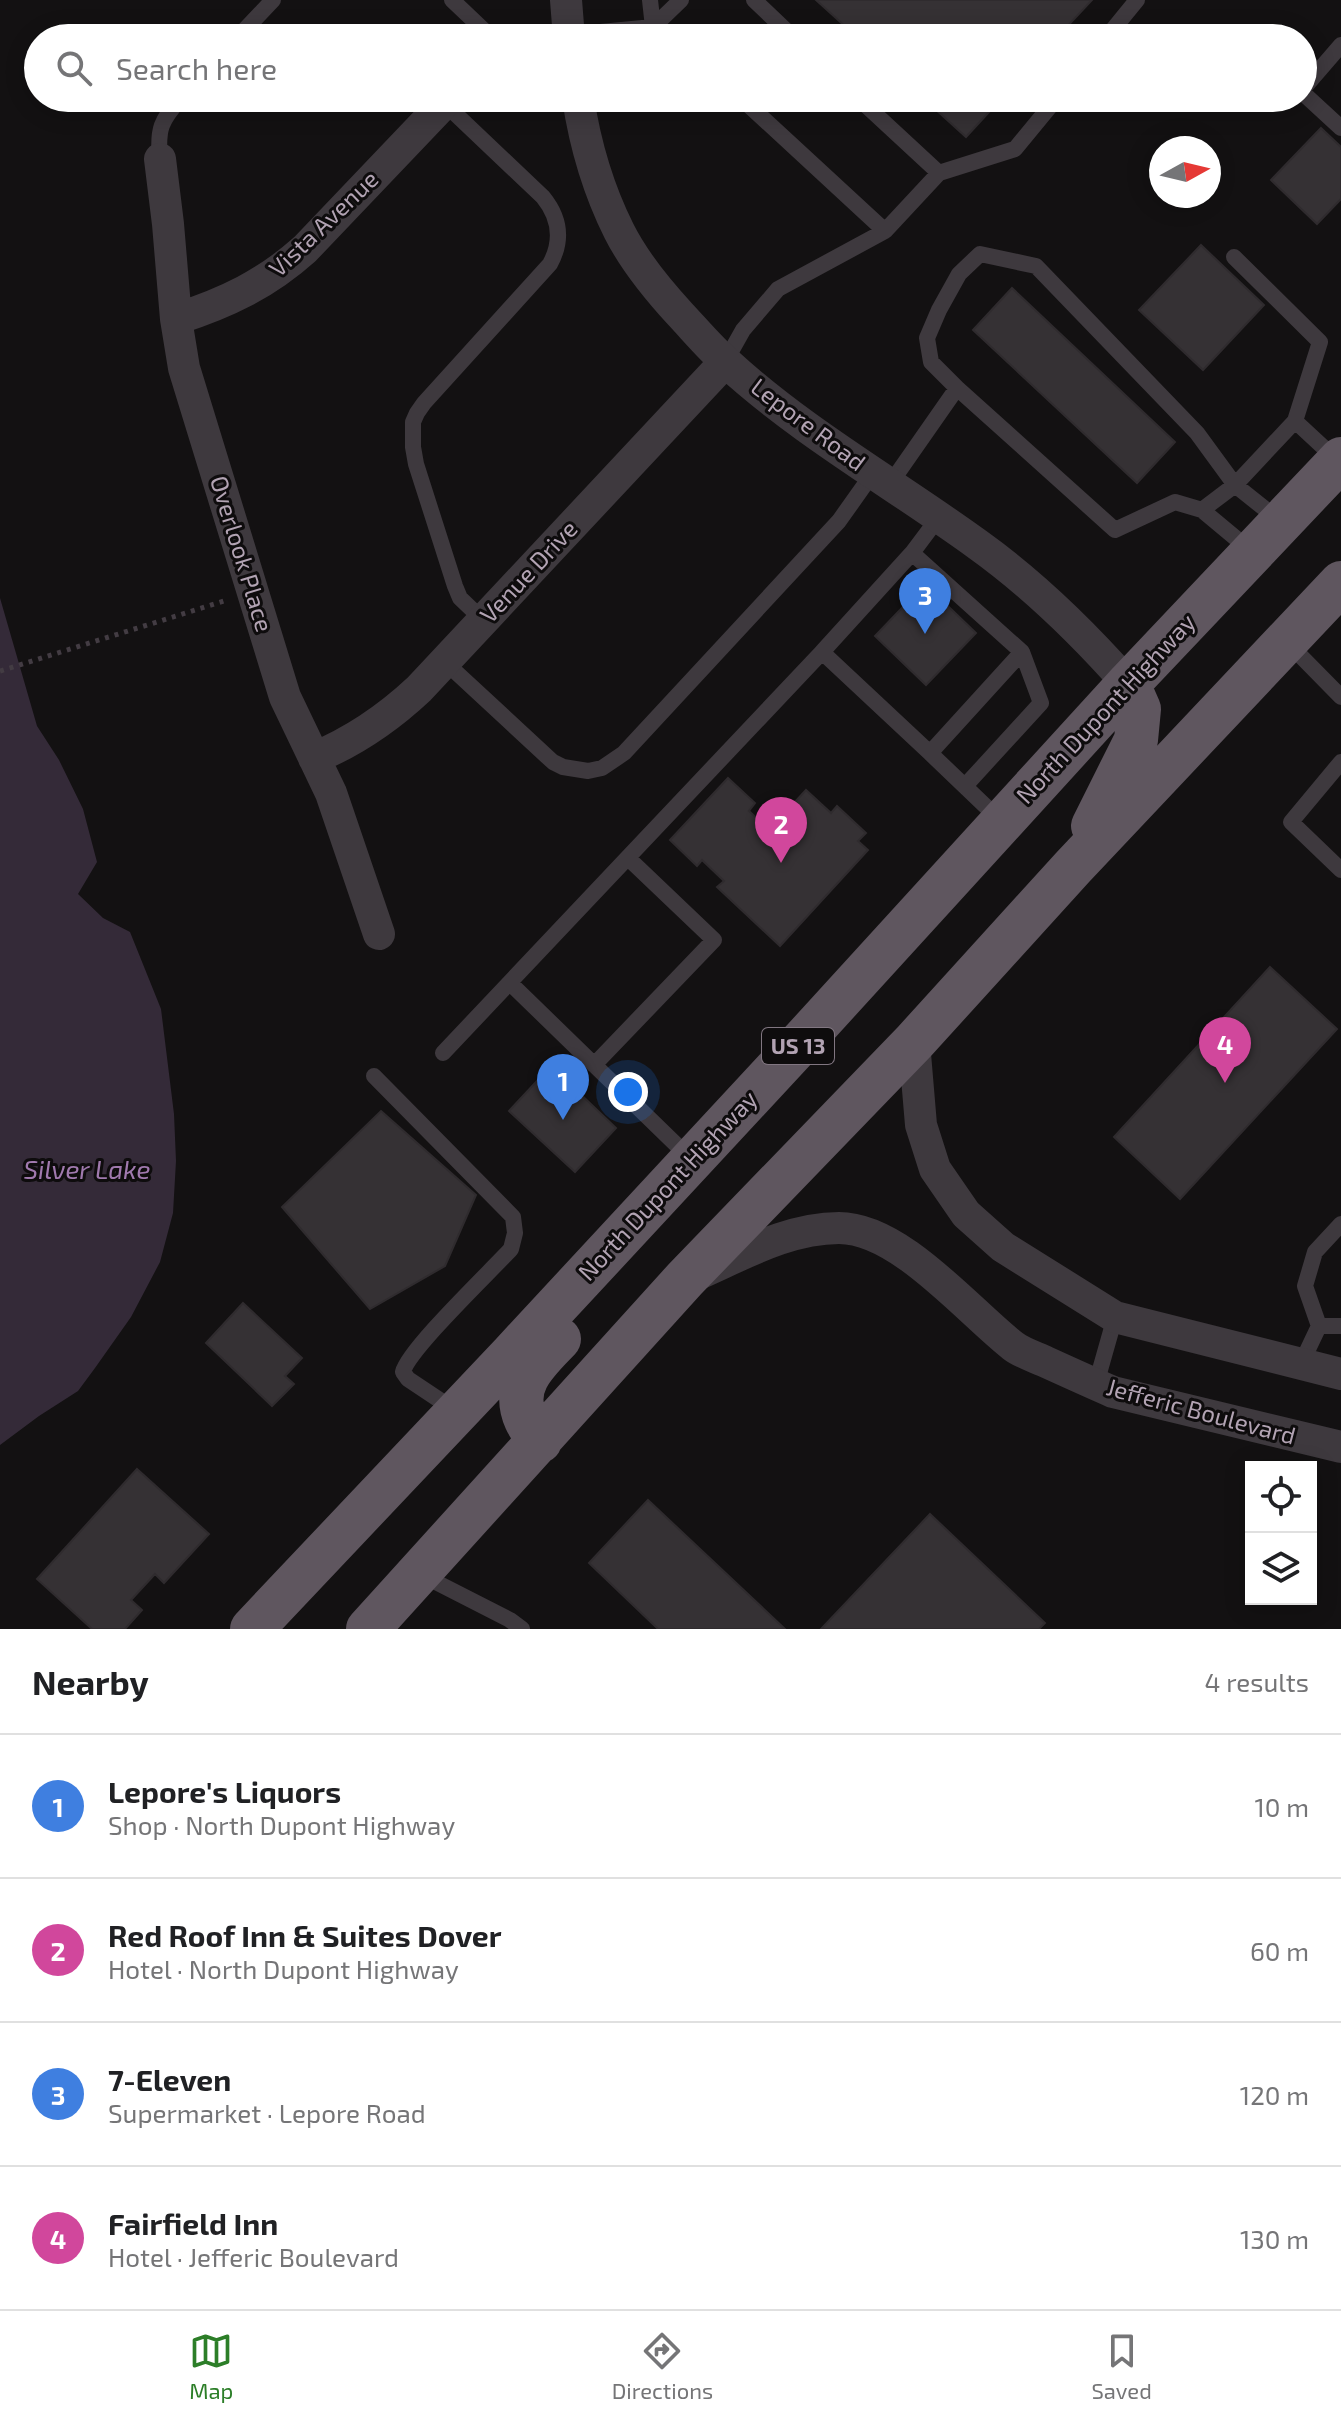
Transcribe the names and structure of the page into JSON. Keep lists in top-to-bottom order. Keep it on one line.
{"streets":{"highway":["North Dupont Highway","US 13"],"street":["Vista Avenue","Lepore Road","Overlook Place","Venue Drive","Jefferic Boulevard"]},"crossings":[["Vista Avenue","Overlook Place"],["Lepore Road","Venue Drive"],["Lepore Road","North Dupont Highway"],["Overlook Place","Venue Drive"]],"water":["Silver Lake"],"north":"right","page":{"search":"Search here","pins":["3","2","4","1"],"heading":["Nearby","4 results"],"list":[{"mark":"1","name":"Lepore's Liquors","note":"Shop · North Dupont Highway","value":"10 m"},{"mark":"2","name":"Red Roof Inn & Suites Dover","note":"Hotel · North Dupont Highway","value":"60 m"},{"mark":"3","name":"7-Eleven","note":"Supermarket · Lepore Road","value":"120 m"},{"mark":"4","name":"Fairfield Inn","note":"Hotel · Jefferic Boulevard","value":"130 m"}],"nav":["Map","Directions","Saved"]}}
